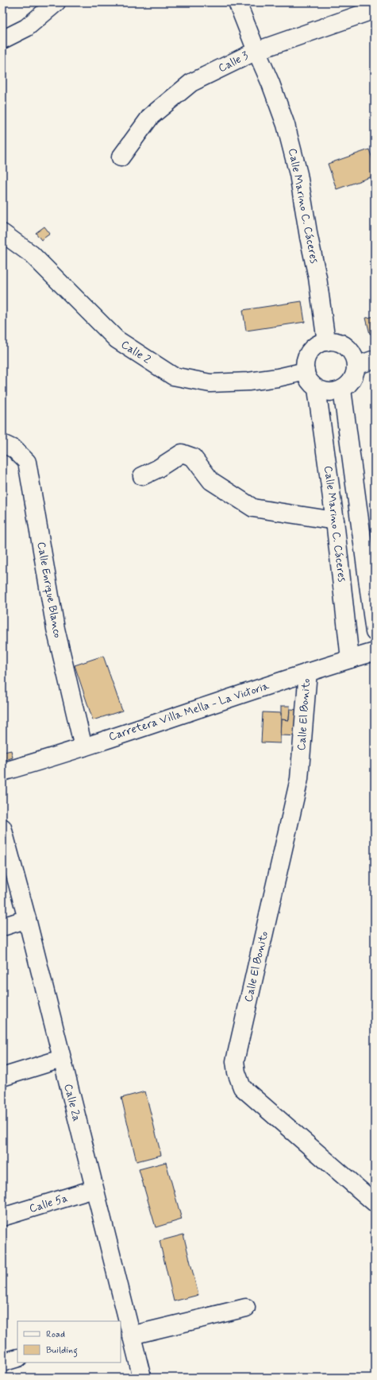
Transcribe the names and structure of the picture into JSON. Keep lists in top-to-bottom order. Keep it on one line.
{"streets":{"street":["Calle 3","Calle Marino C. Cáceres","Calle 2","Calle Enrique Blanco","Carretera Villa Mella - La Victoria","Calle El Bonito","Calle 2a","Calle 5a"]},"crossings":[["Calle 3","Calle Marino C. Cáceres"],["Calle Marino C. Cáceres","Calle 2"],["Calle Marino C. Cáceres","Carretera Villa Mella - La Victoria"],["Calle Enrique Blanco","Carretera Villa Mella - La Victoria"],["Carretera Villa Mella - La Victoria","Calle El Bonito"],["Calle 2a","Calle 5a"]],"legend":["Road","Building"]}
